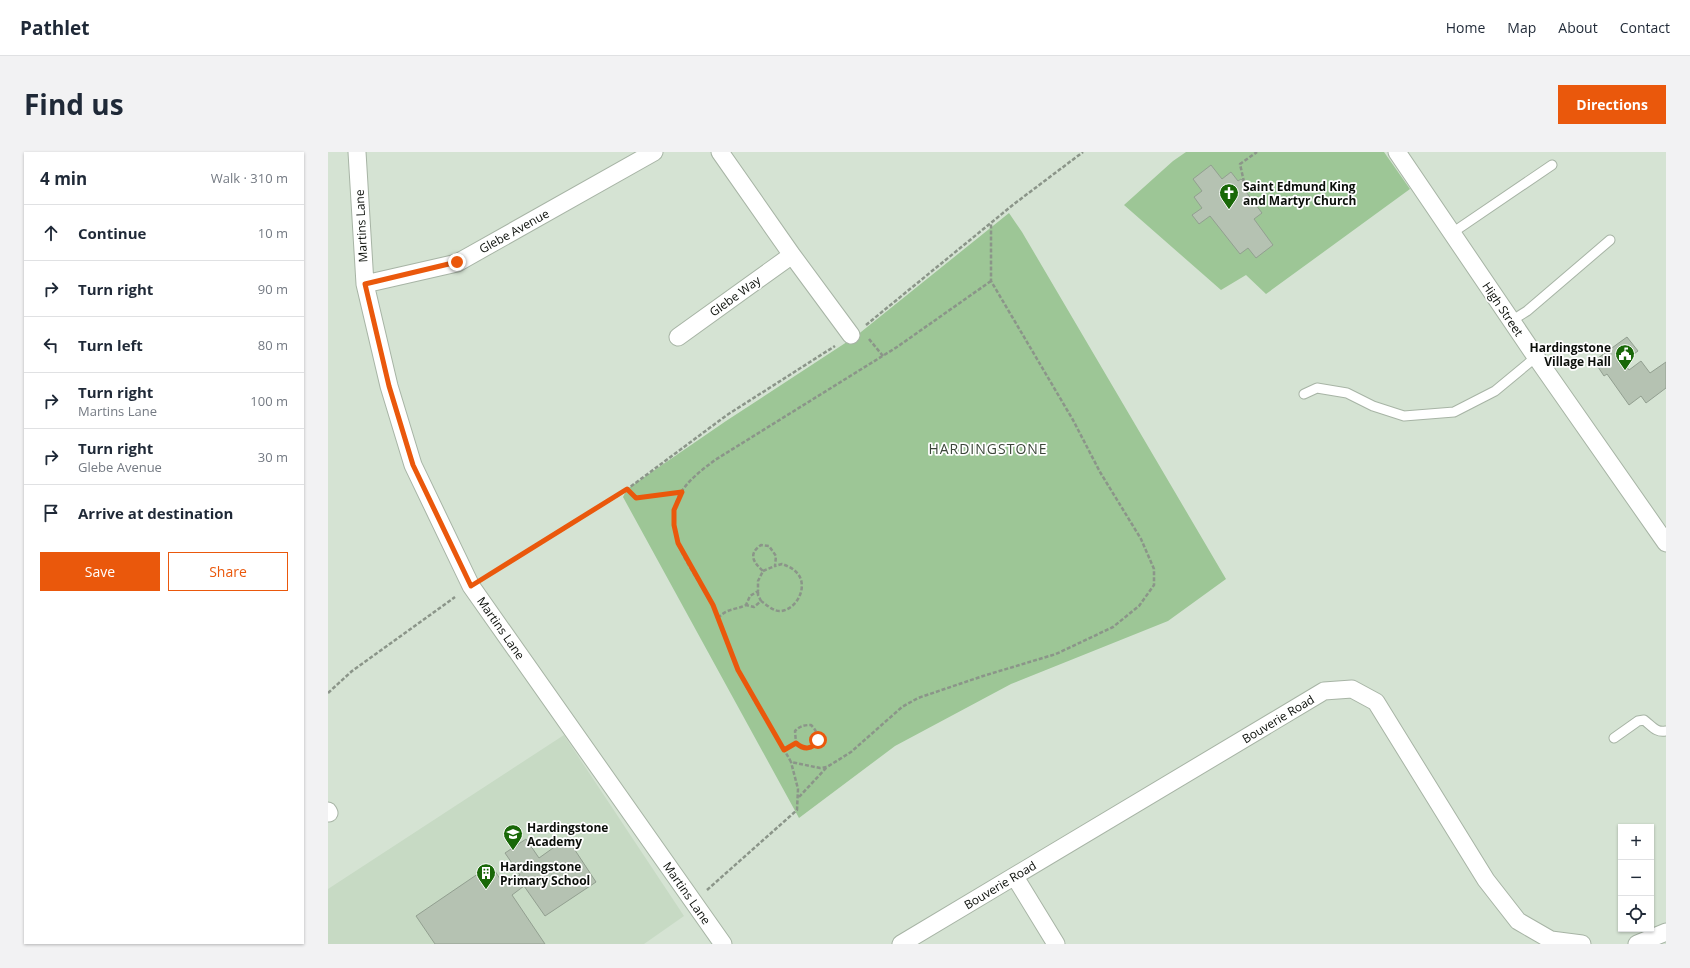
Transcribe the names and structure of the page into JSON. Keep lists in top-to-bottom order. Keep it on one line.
{"streets":{"street":["Martins Lane","Glebe Avenue","Glebe Way","High Street","Bouverie Road"]},"crossings":[["Martins Lane","Glebe Avenue"]],"districts":["HARDINGSTONE"],"places":{"church":["Saint Edmund King and Martyr Church"],"public building":["Hardingstone Village Hall"],"school or university":["Hardingstone Academy"],"building":["Hardingstone Primary School"]},"page":{"header":"Pathlet","nav":["Home","Map","About","Contact"],"title":"Find us","buttons":["Directions",["Save","Share"]],"heading":["4 min","Walk · 310 m"],"list":[["Continue","10 m"],["Turn right","90 m"],["Turn left","80 m"],["Turn right","Martins Lane","100 m"],["Turn right","Glebe Avenue","30 m"],"Arrive at destination"],"map_buttons":["+","−"]}}
